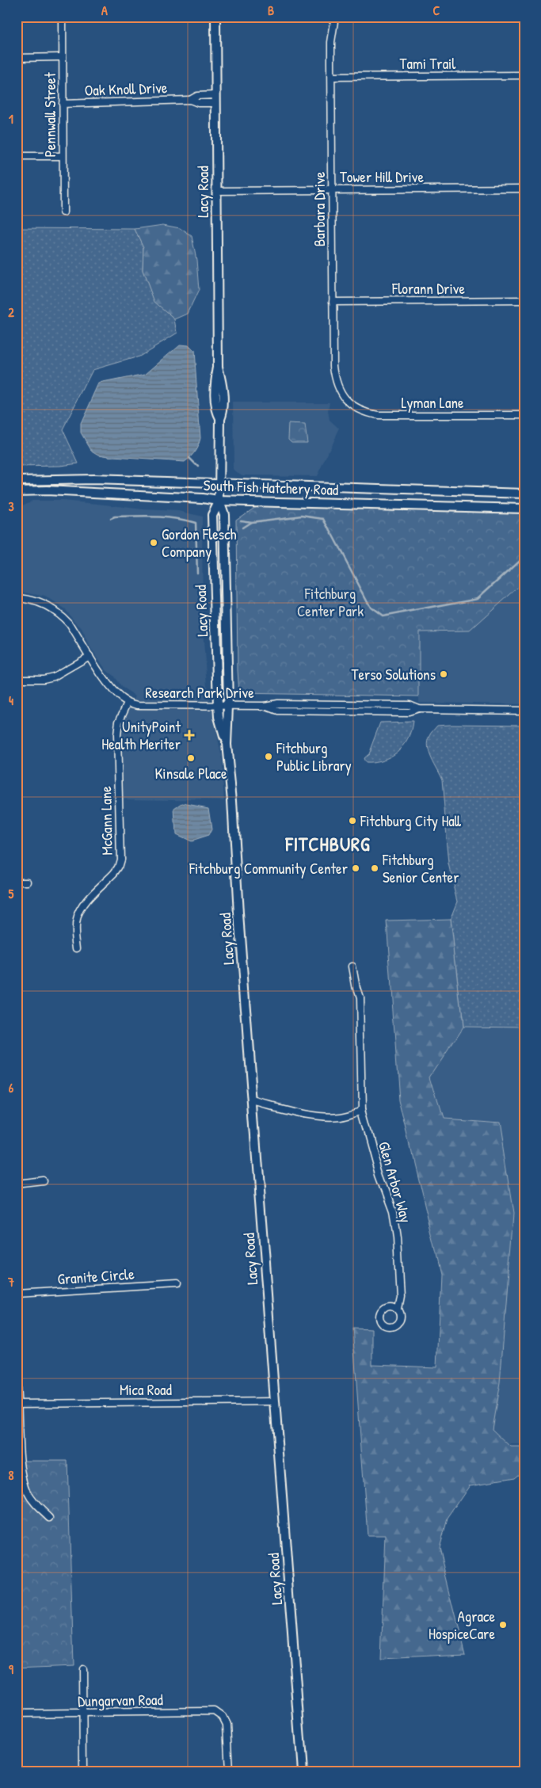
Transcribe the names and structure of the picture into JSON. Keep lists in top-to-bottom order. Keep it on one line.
{"streets":{"main road":["Lacy Road","South Fish Hatchery Road"],"street":["Tami Trail","Oak Knoll Drive","Pennwall Street","Tower Hill Drive","Barbara Drive","Florann Drive","Lyman Lane","Research Park Drive","McGann Lane","Glen Arbor Way","Granite Circle","Mica Road","Dungarvan Road"]},"crossings":[["Tami Trail","Barbara Drive"],["Oak Knoll Drive","Pennwall Street"],["Oak Knoll Drive","Lacy Road"],["Tower Hill Drive","Lacy Road"],["Tower Hill Drive","Barbara Drive"],["Lacy Road","South Fish Hatchery Road"],["Lacy Road","Research Park Drive"],["Lacy Road","Mica Road"],["Barbara Drive","Florann Drive"],["Barbara Drive","Lyman Lane"],["Research Park Drive","McGann Lane"]],"districts":["FITCHBURG"],"parks":["Fitchburg Center Park"],"places":{"other":["Gordon Flesch Company","Terso Solutions","Fitchburg Public Library","Kinsale Place","Fitchburg City Hall","Fitchburg Community Center","Fitchburg Senior Center","Agrace HospiceCare"],"health":["UnityPoint Health Meriter"]},"grid":{"columns":["A","B","C"],"rows":["1","2","3","4","5","6","7","8","9"]}}
